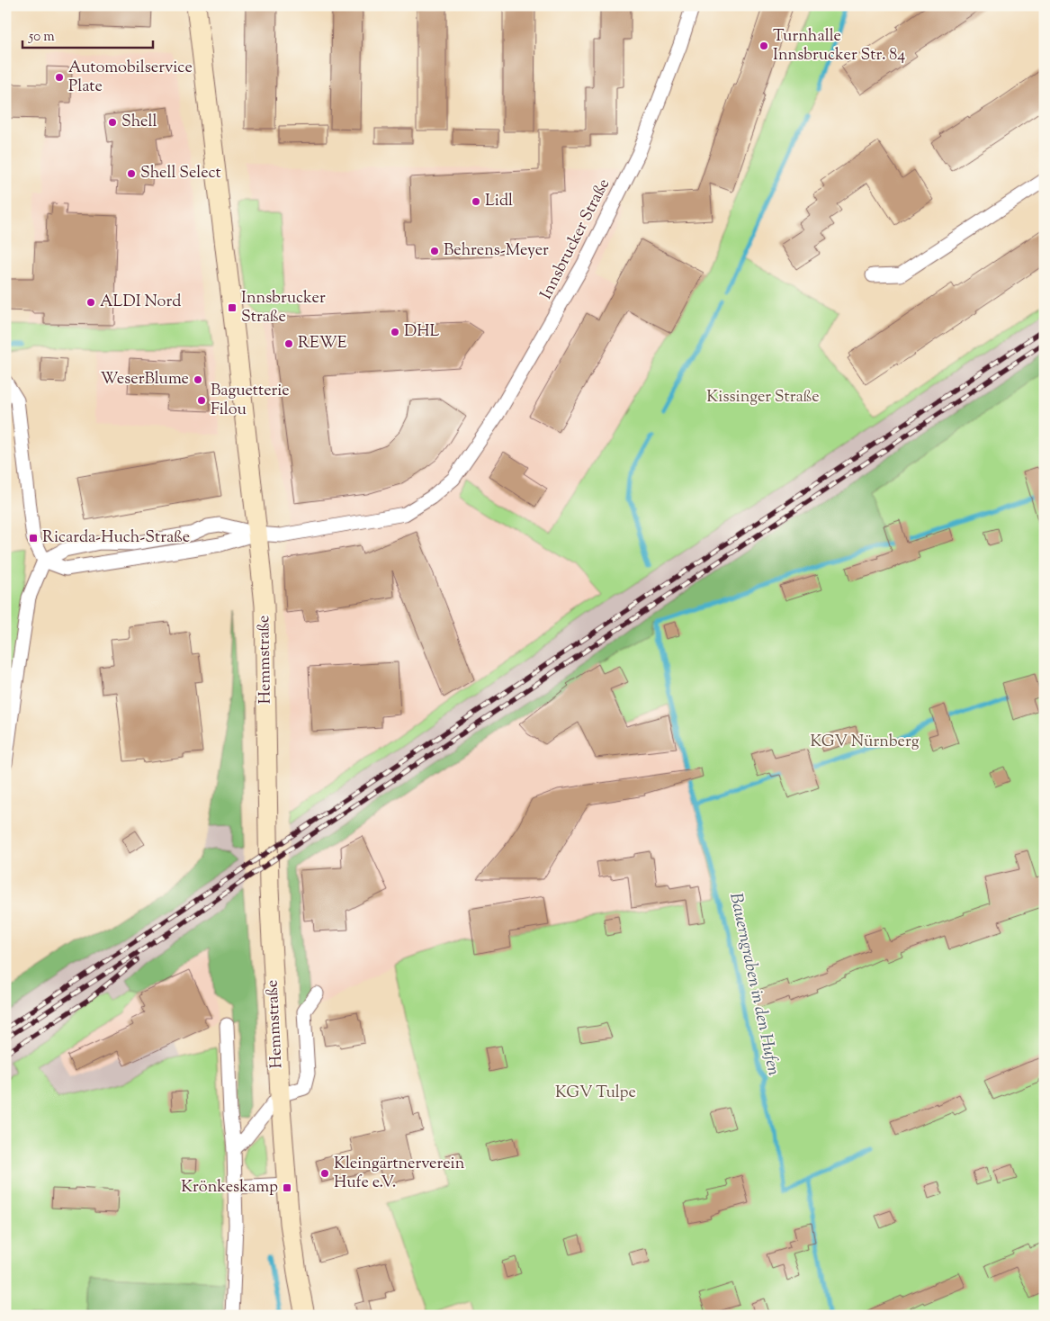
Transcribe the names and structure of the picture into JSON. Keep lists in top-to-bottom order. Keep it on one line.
{"streets":{"street":["Innsbrucker Straße","Hemmstraße"]},"crossings":[["Innsbrucker Straße","Hemmstraße"]],"water":["Bauerngraben in den Hufen"],"parks":["Kissinger Straße","KGV Nürnberg","KGV Tulpe"],"places":{"other":["Turnhalle Innsbrucker Str. 84","Automobilservice Plate","Shell","Shell Select","Lidl","Behrens-Meyer","ALDI Nord","DHL","REWE","WeserBlume","Baguetterie Filou","Kleingärtnerverein Hufe e.V."],"transit":["Innsbrucker Straße","Ricarda-Huch-Straße","Krönkeskamp"]},"scale_bar":"50 m"}
